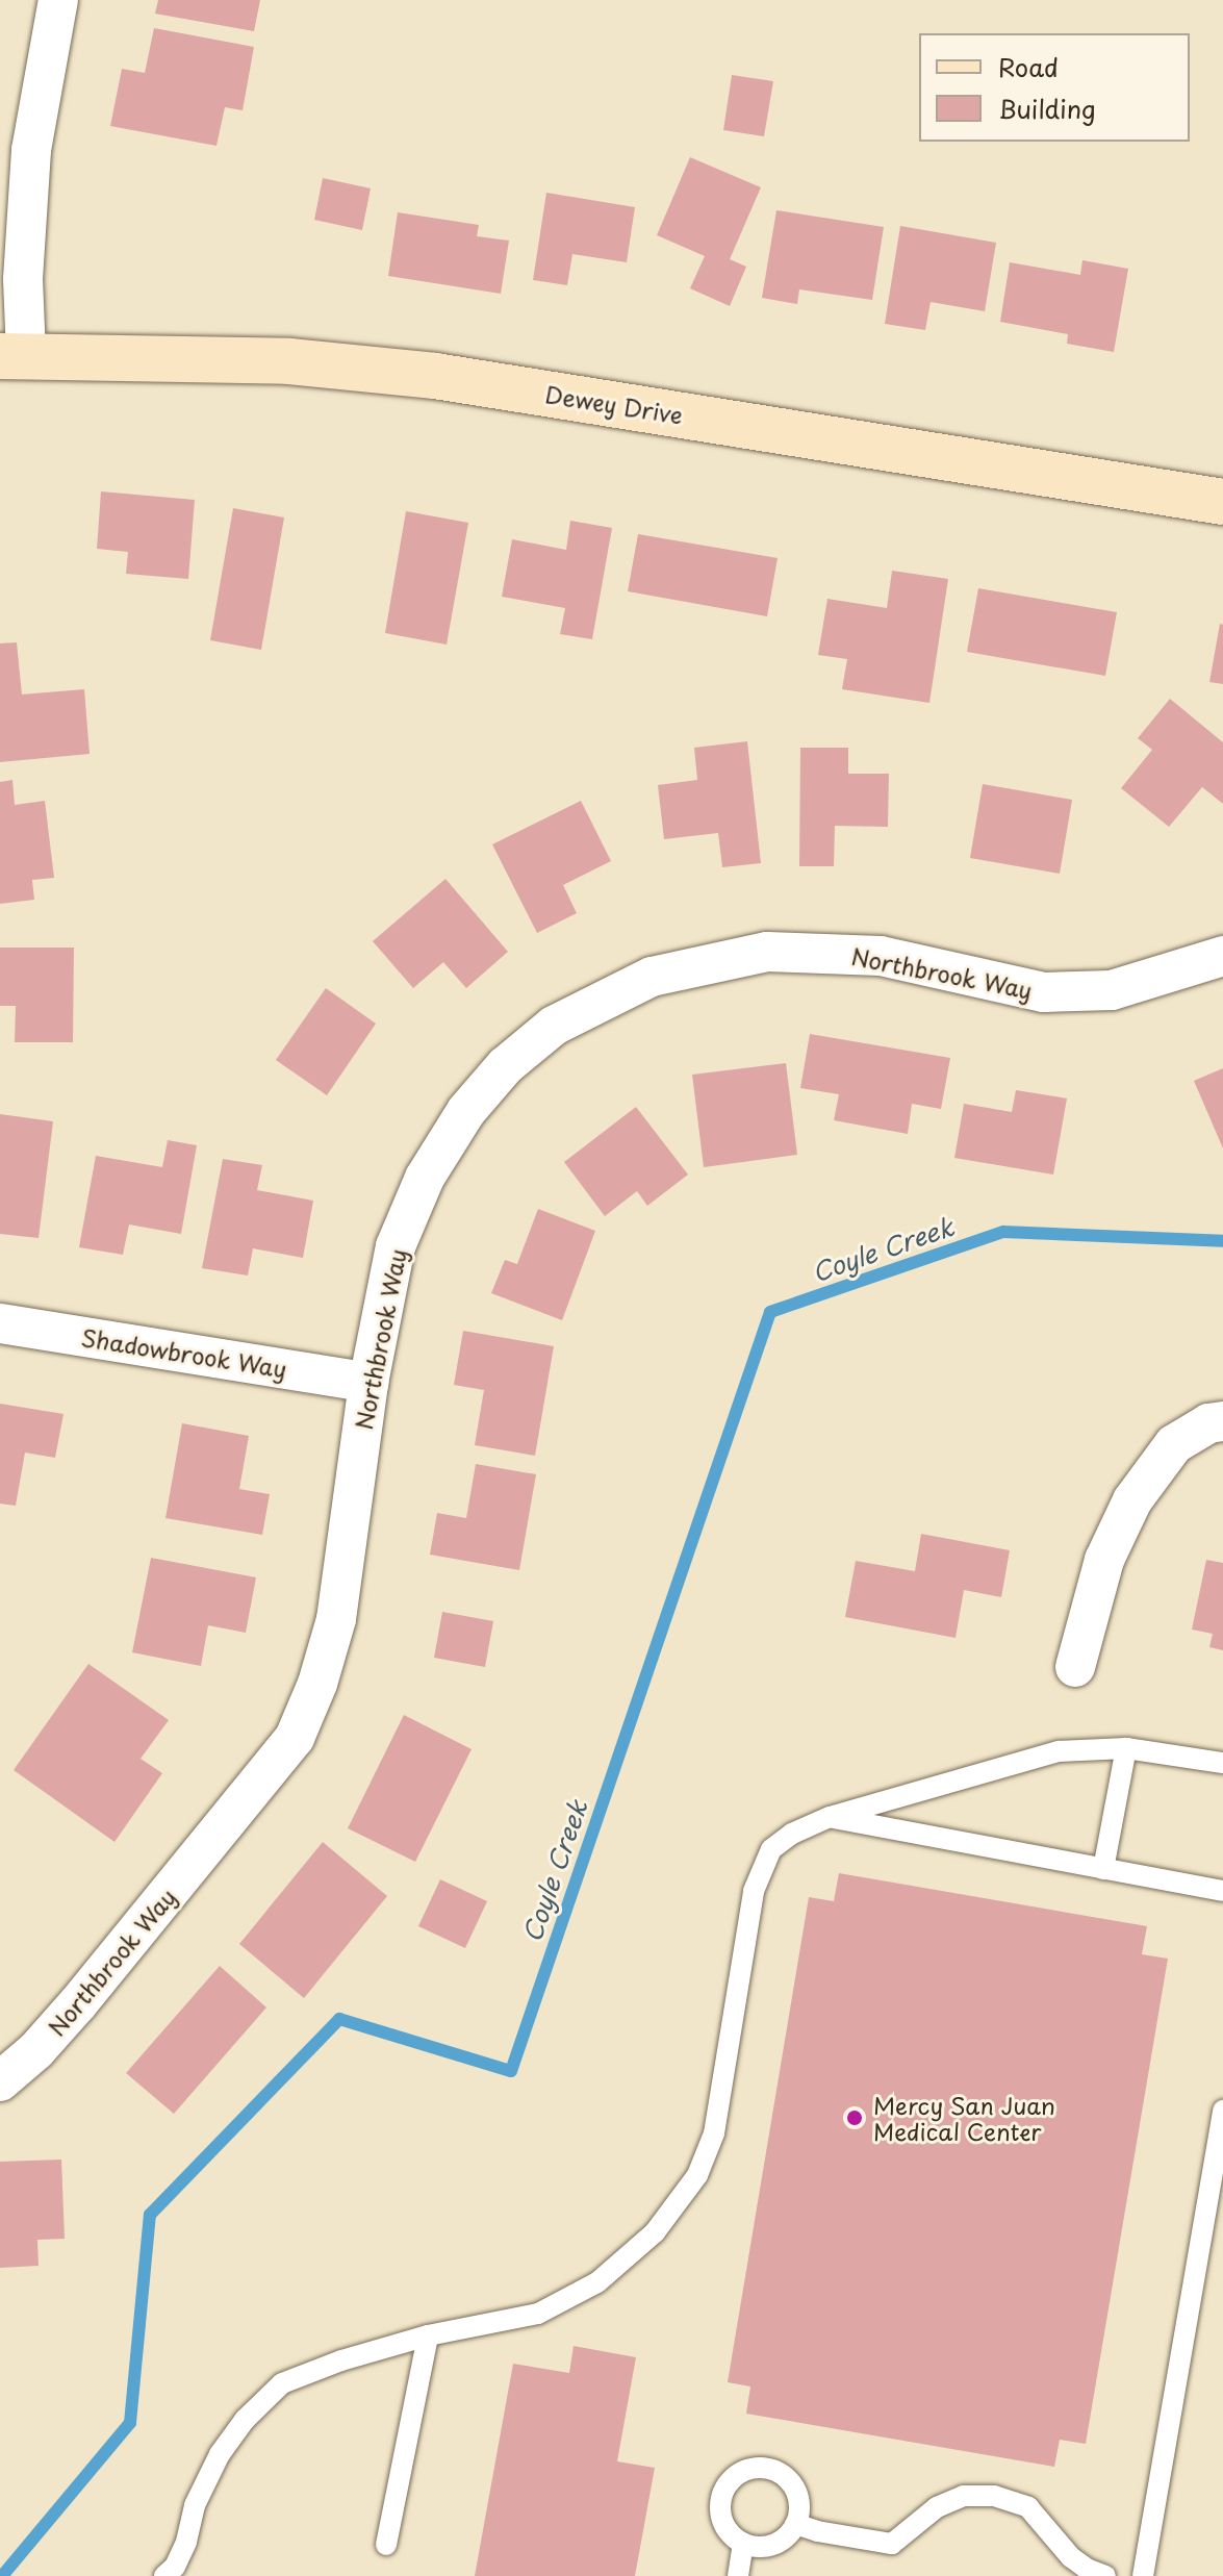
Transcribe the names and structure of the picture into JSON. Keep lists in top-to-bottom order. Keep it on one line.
{"streets":{"main road":["Dewey Drive"],"street":["Northbrook Way","Shadowbrook Way"]},"crossings":[["Northbrook Way","Shadowbrook Way"]],"water":["Coyle Creek"],"places":["Mercy San Juan Medical Center"],"legend":["Road","Building"]}
